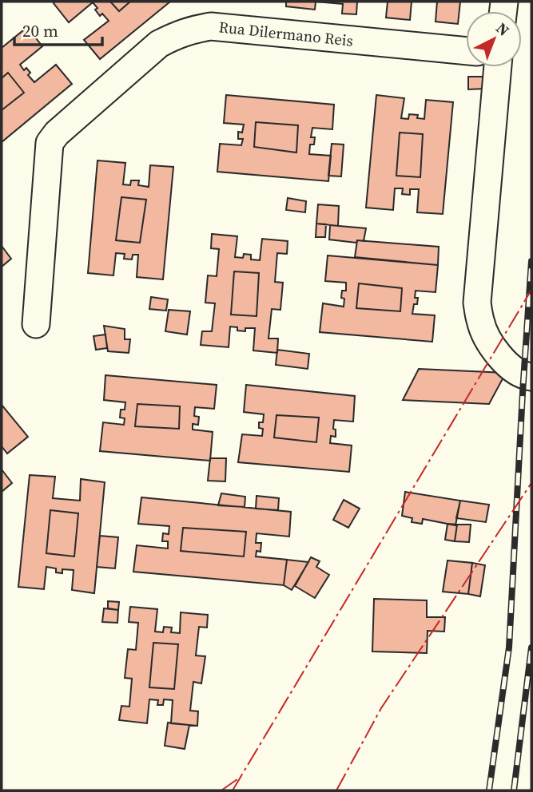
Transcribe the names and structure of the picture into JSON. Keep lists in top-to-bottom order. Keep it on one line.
{"streets":{"street":["Rua Dilermano Reis"]},"scale_bar":"20 m","north":"top right"}
